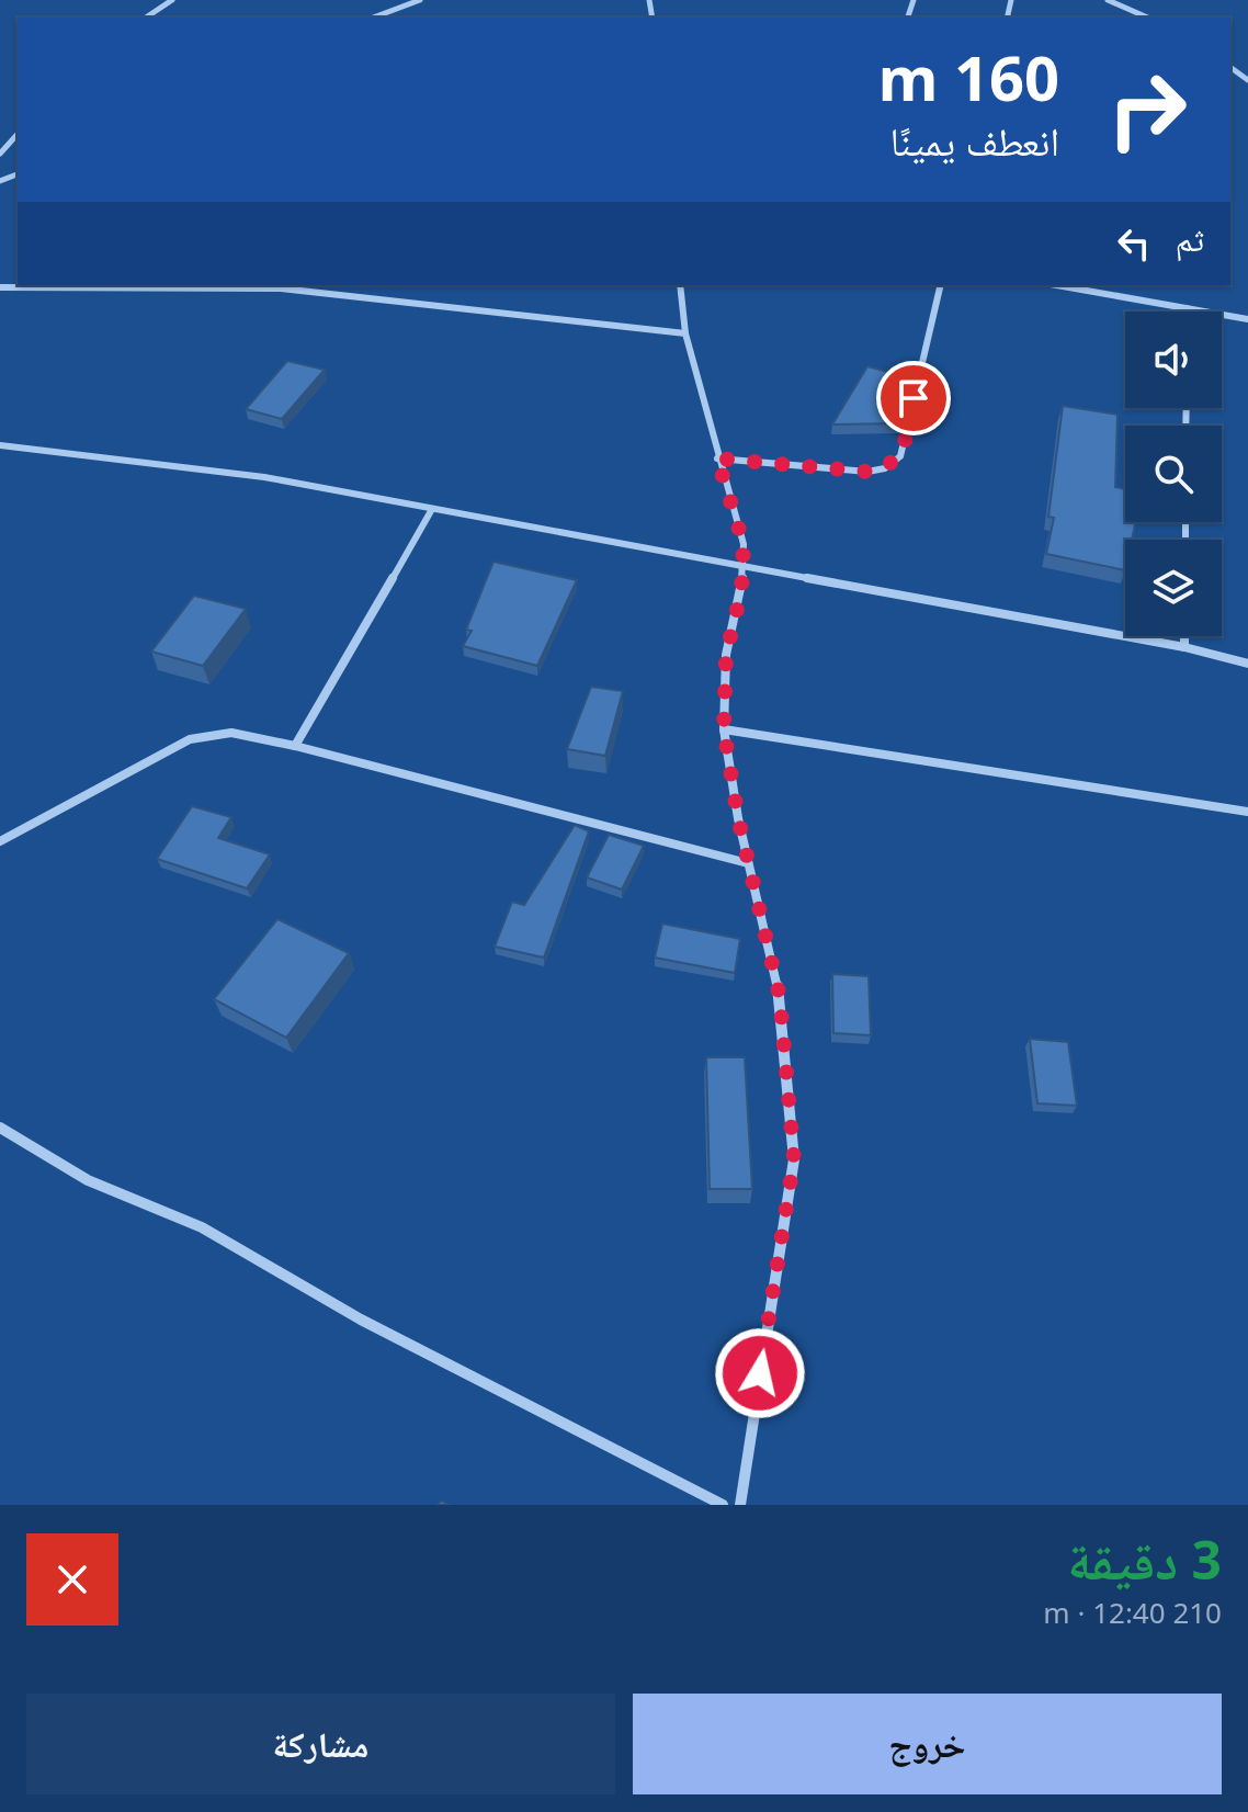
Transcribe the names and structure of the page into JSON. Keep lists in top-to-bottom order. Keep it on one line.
{"page":{"turn":["160 m","انعطف يمينًا"],"then":"ثم","heading":["3 دقيقة","210 m · 12:40"],"buttons":["خروج","مشاركة"]}}
